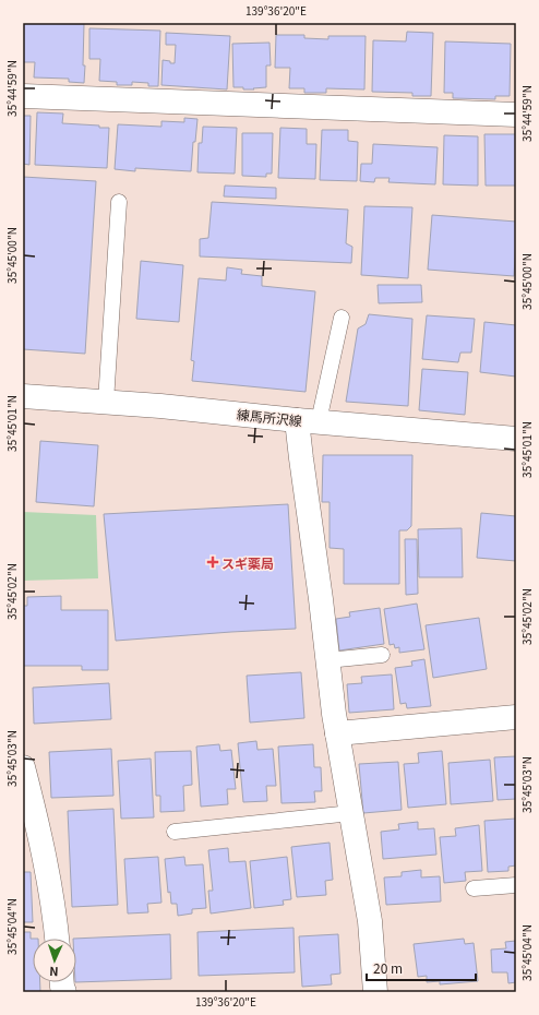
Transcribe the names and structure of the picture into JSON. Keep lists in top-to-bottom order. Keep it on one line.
{"streets":{"street":["練馬所沢線"]},"places":{"health":["スギ薬局"]},"scale_bar":"20 m","north":"bottom","coordinates":["139°36'20\"E","35°44'59\"N","35°45'00\"N","35°45'01\"N","35°45'02\"N","35°45'03\"N","35°45'04\"N"]}
